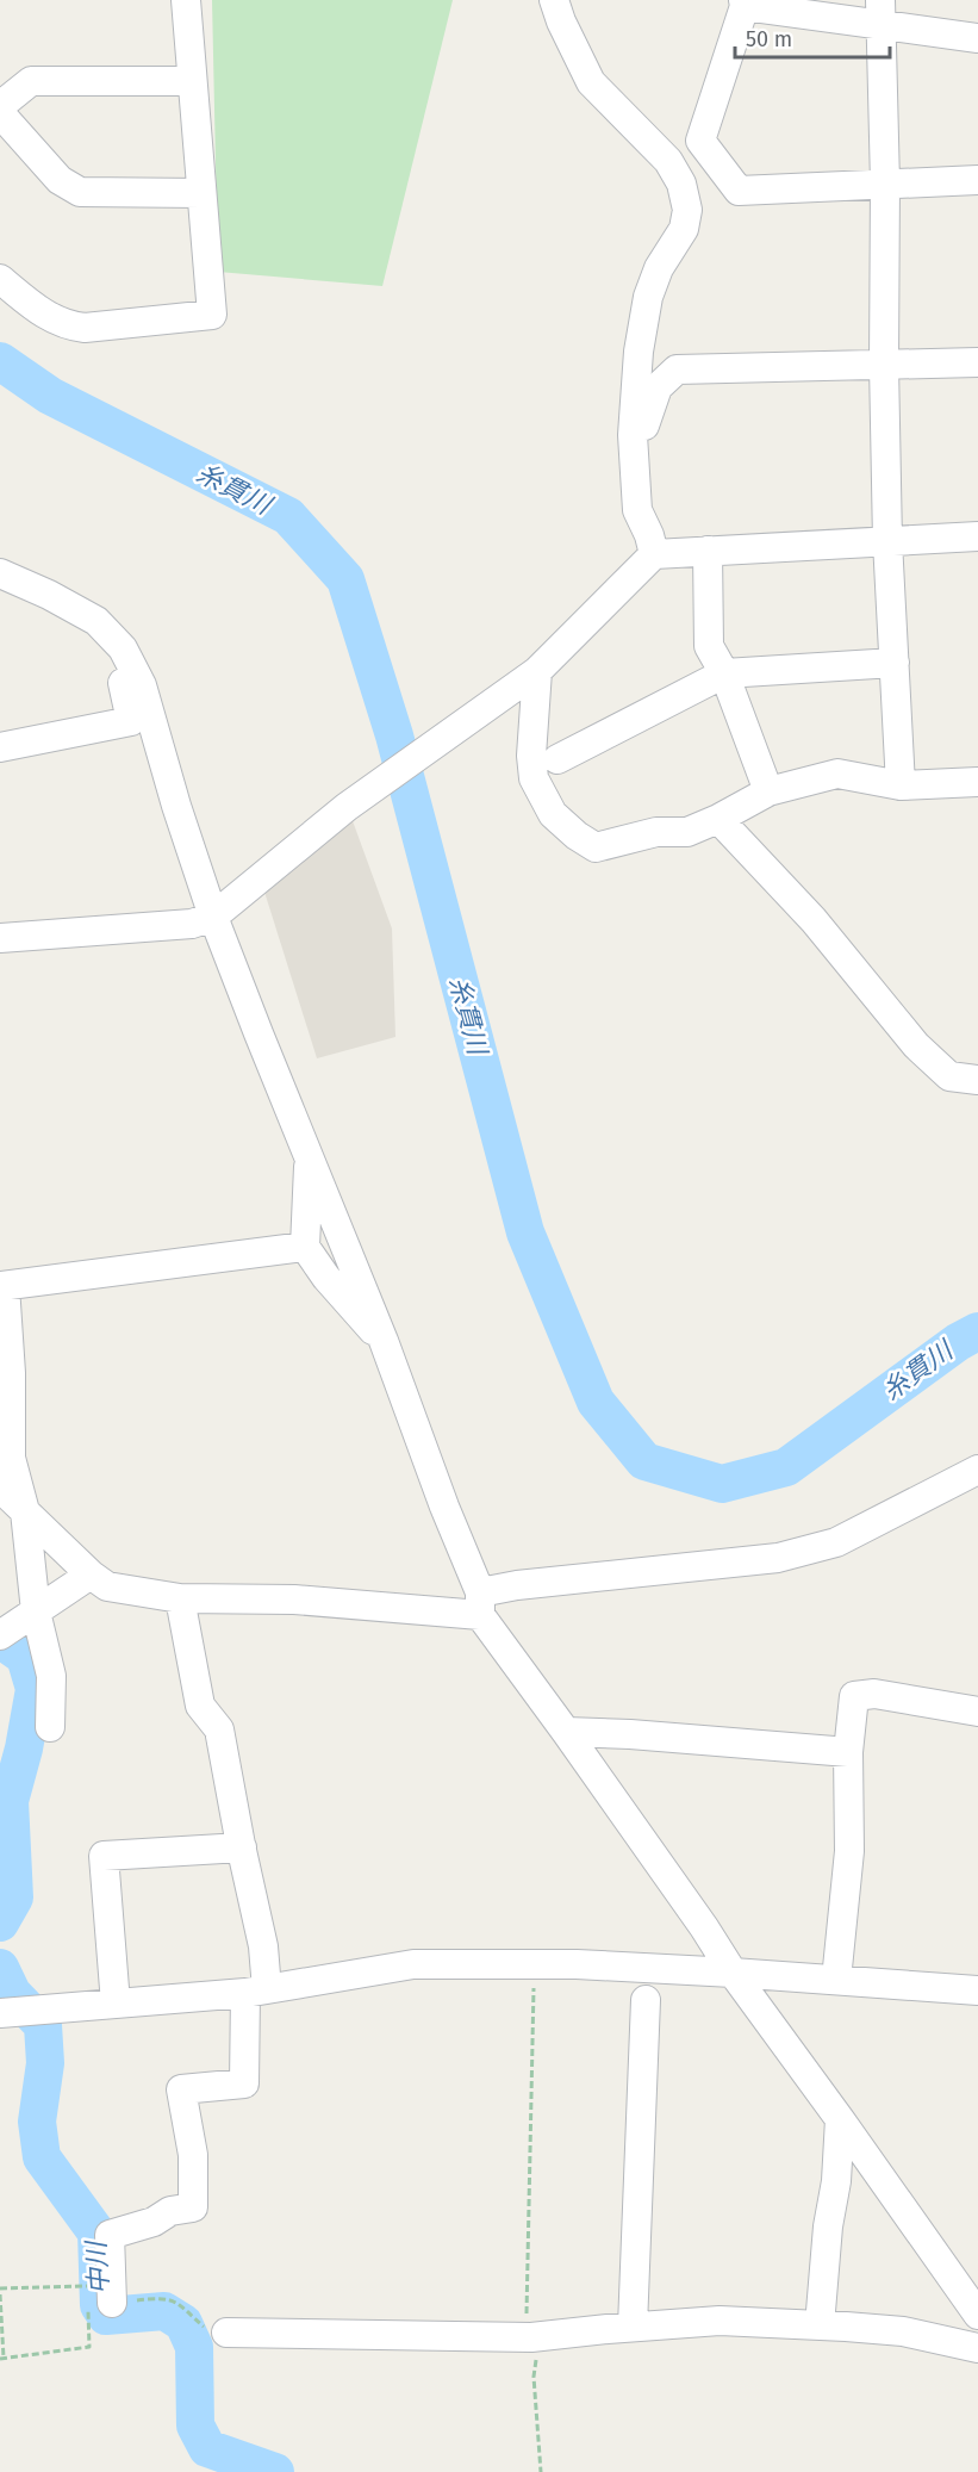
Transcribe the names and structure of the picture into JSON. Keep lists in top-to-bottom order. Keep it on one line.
{"water":["糸貫川","中川"],"scale_bar":"50 m"}
